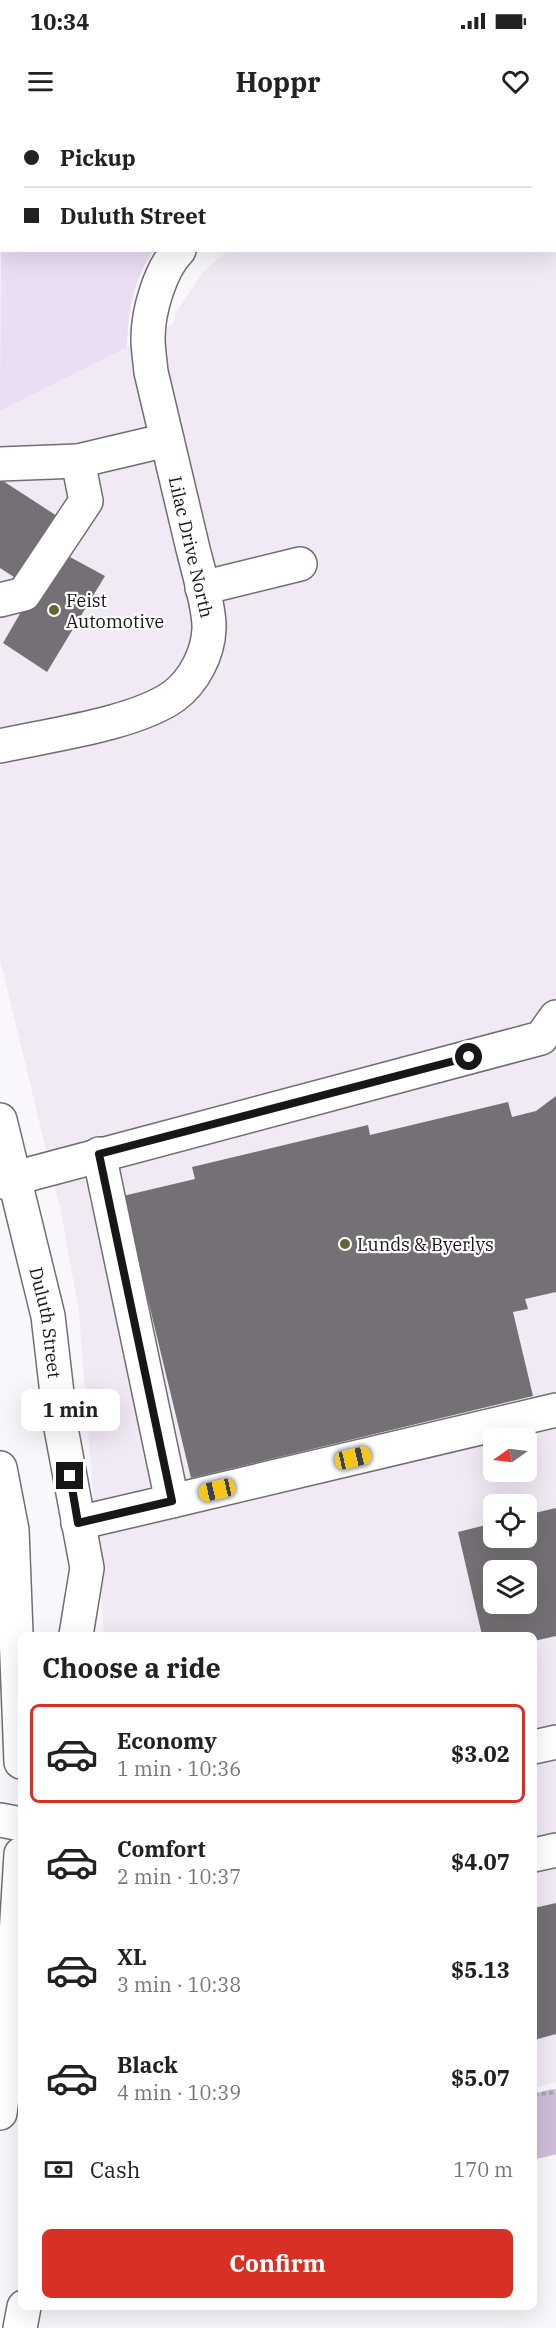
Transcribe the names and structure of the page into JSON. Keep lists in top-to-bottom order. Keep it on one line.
{"streets":{"main road":["Lilac Drive North","Duluth Street"]},"places":["Feist Automotive","Lunds & Byerlys"],"north":"left","page":{"status":"10:34","header":"Hoppr","banner":["Pickup","Duluth Street"],"bubble":"1 min","heading":"Choose a ride","list":[{"name":"Economy","note":"1 min · 10:36","value":"$3.02"},{"name":"Comfort","note":"2 min · 10:37","value":"$4.07"},{"name":"XL","note":"3 min · 10:38","value":"$5.13"},{"name":"Black","note":"4 min · 10:39","value":"$5.07"}],"pay":["Cash","170 m"],"buttons":"Confirm"}}
